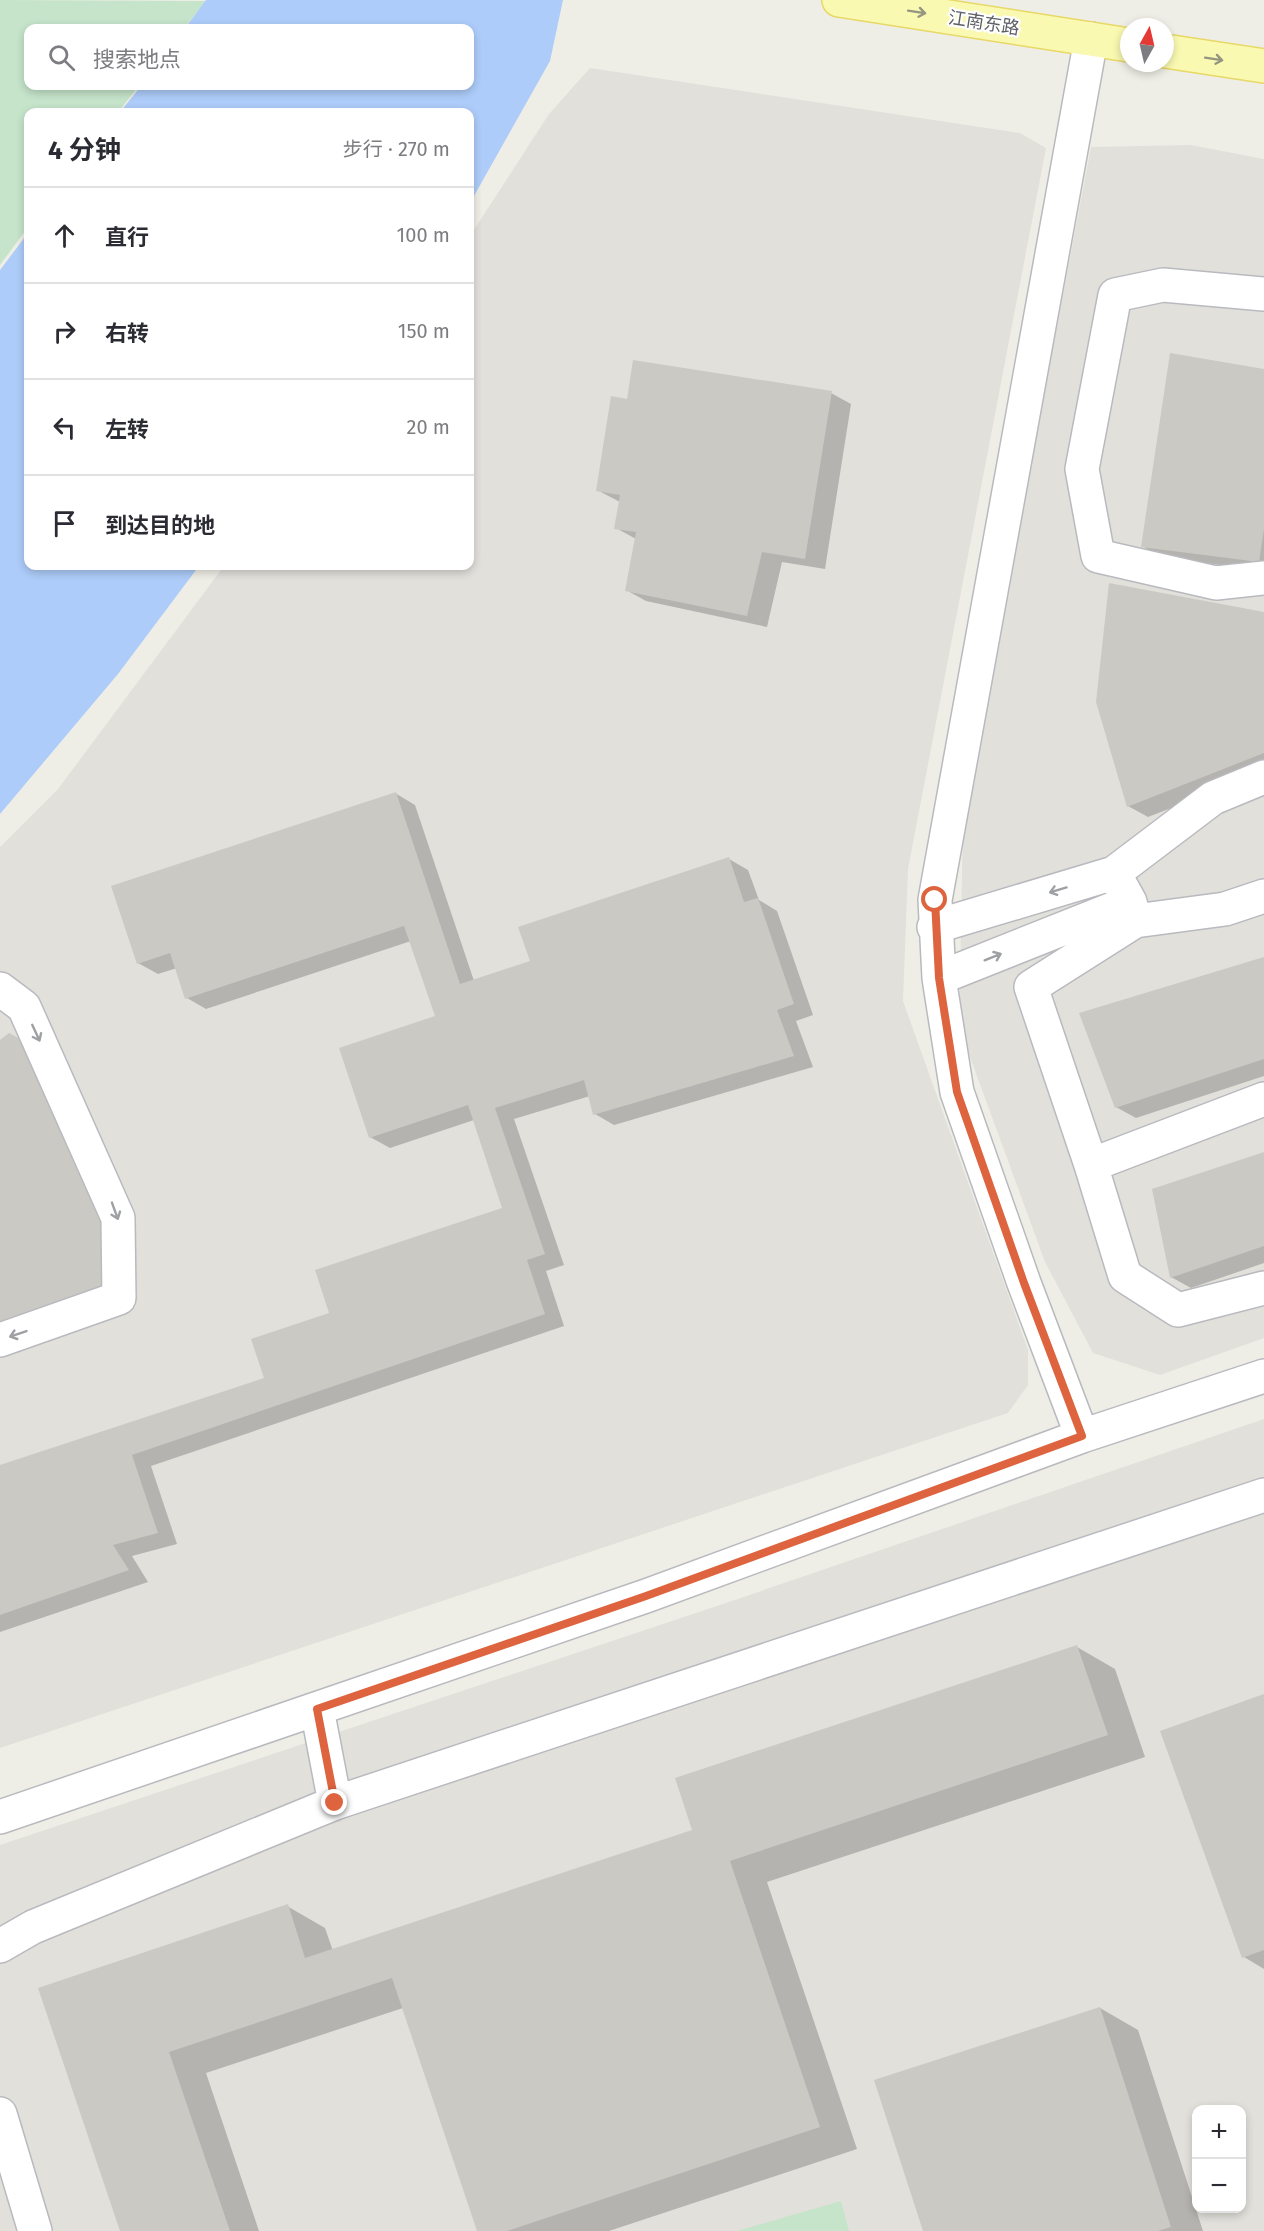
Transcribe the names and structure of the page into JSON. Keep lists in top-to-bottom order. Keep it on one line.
{"streets":{"main road":["江南东路"]},"one_way":["江南东路"],"north":"top","page":{"search":"搜索地点","heading":["4 分钟","步行 · 270 m"],"list":[["直行","100 m"],["右转","150 m"],["左转","20 m"],"到达目的地"],"map_buttons":["+","−"]}}
